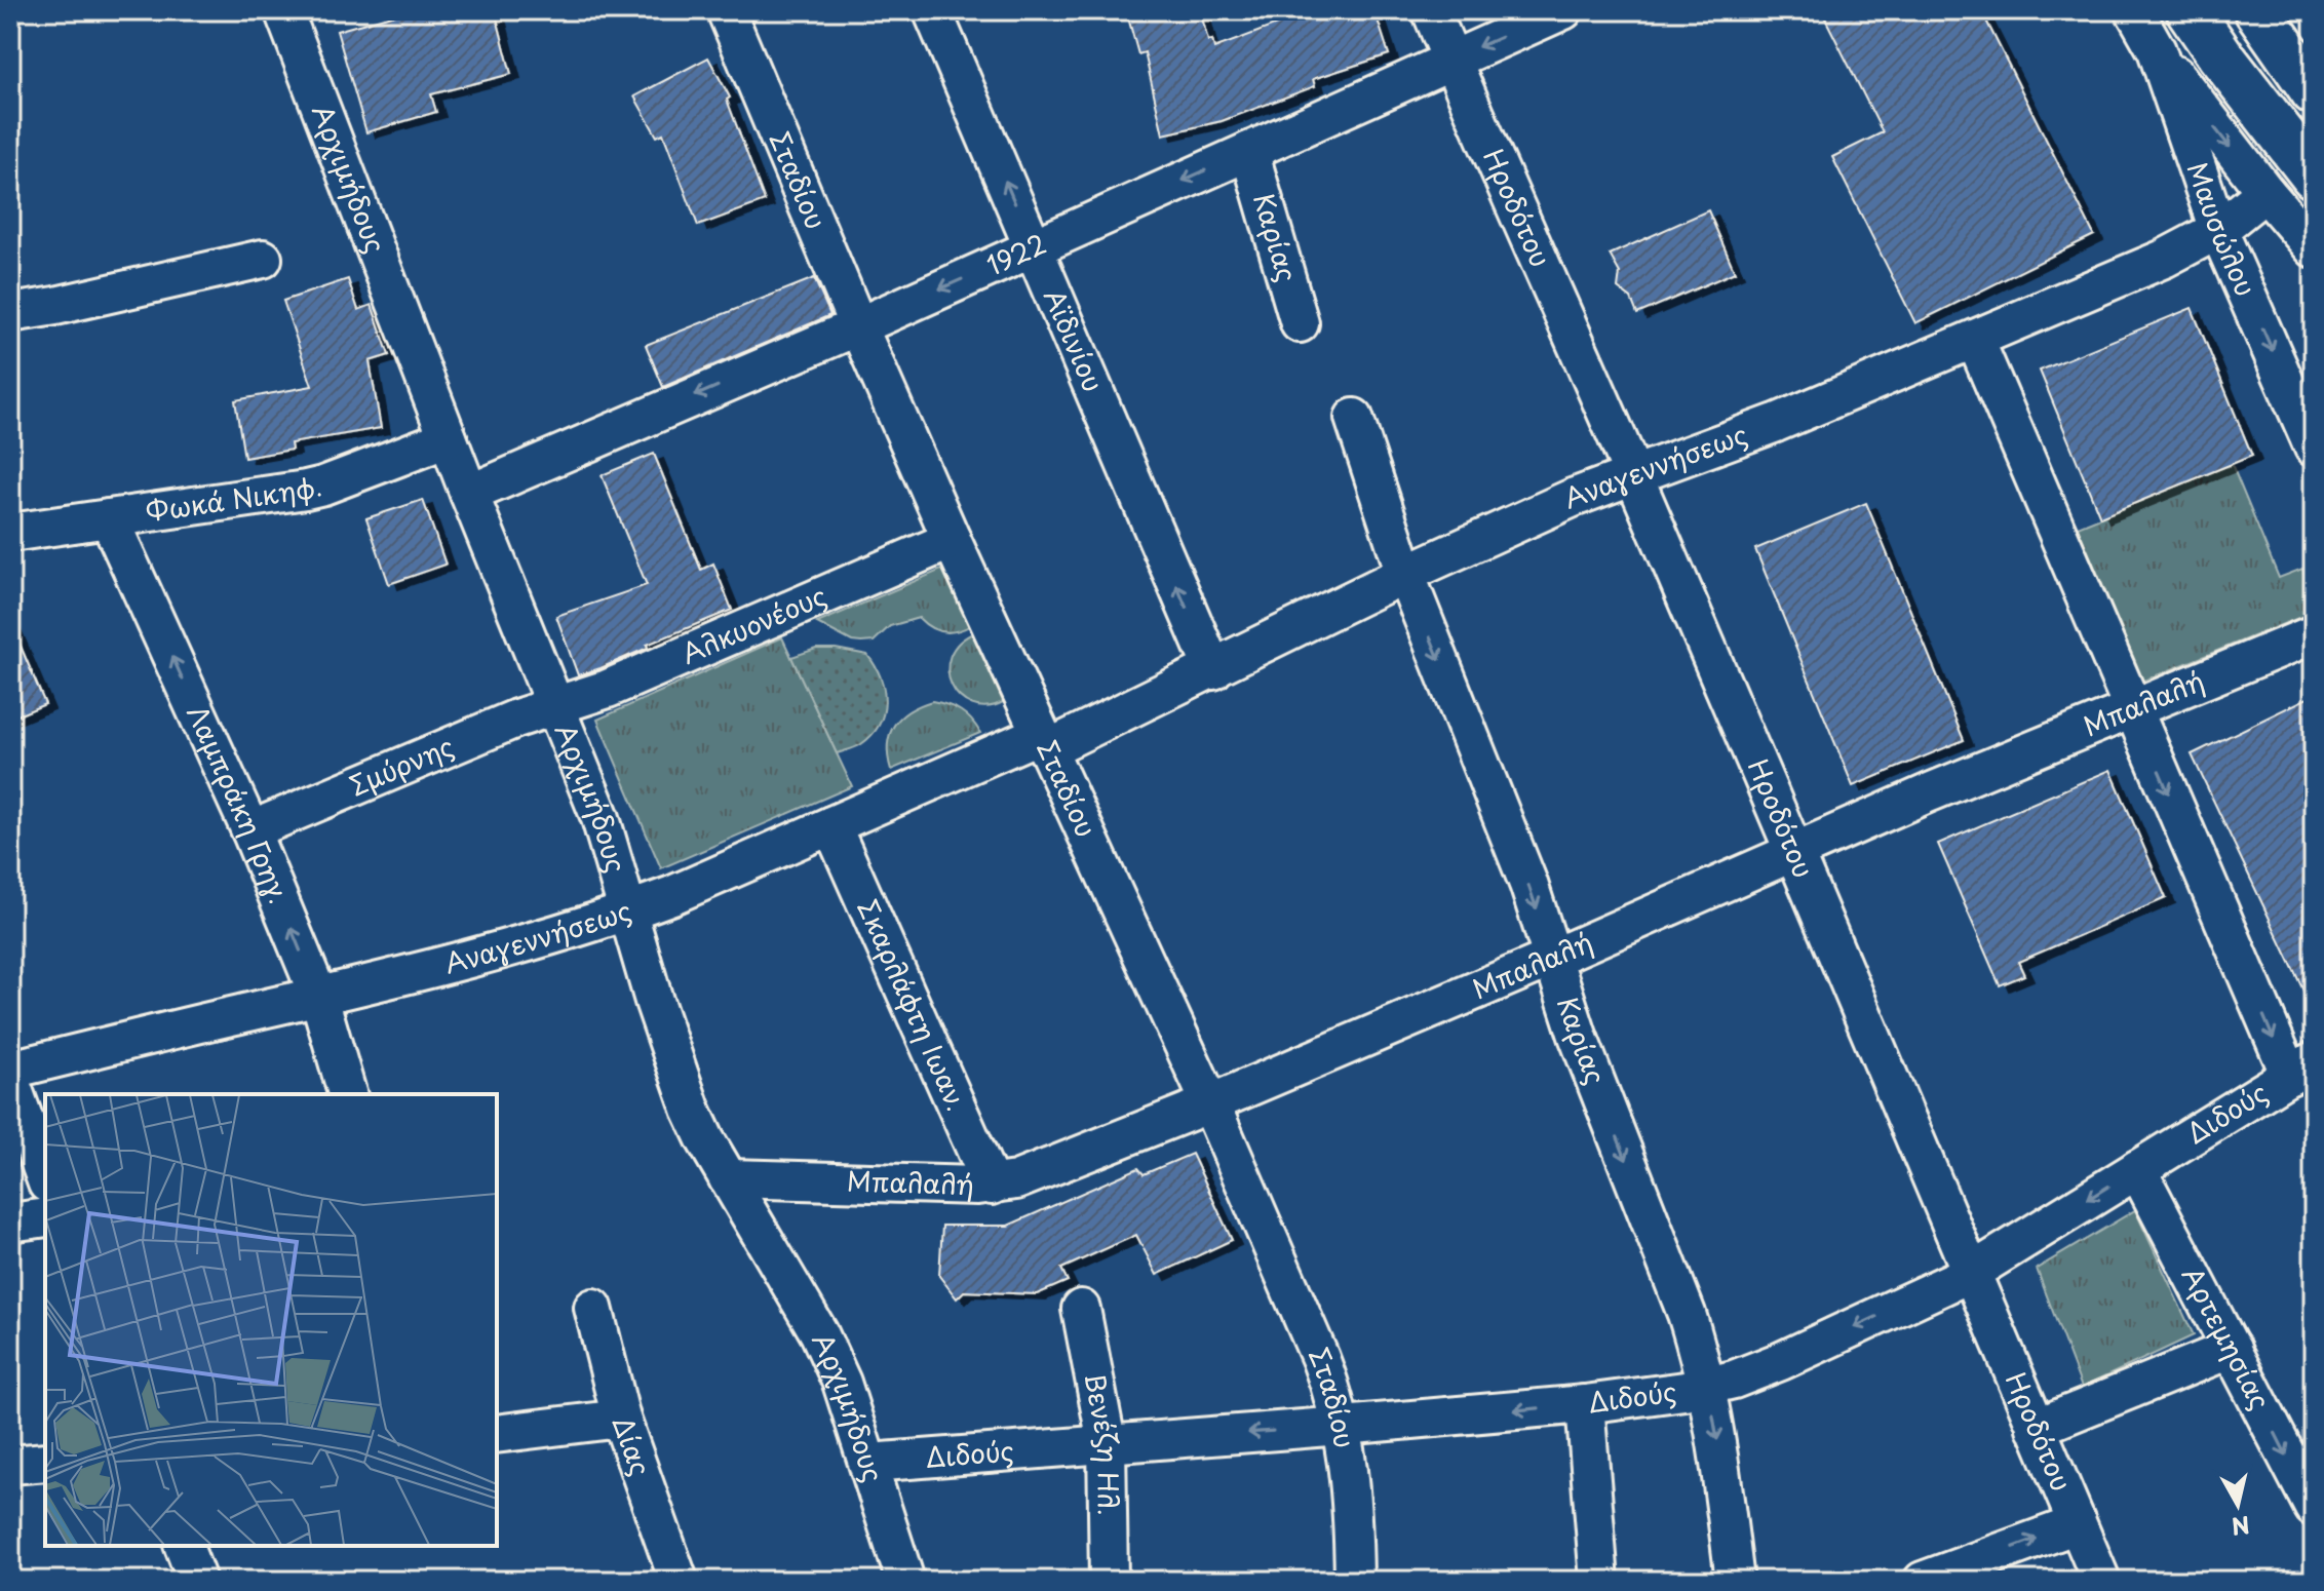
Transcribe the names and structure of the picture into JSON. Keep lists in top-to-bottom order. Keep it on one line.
{"streets":{"street":["Αρχιμήδους","Σταδίου","Ηροδότου","Μαυσώλου","Καρίας","1922","Αϊδινίου","Αναγεννήσεως","Φωκά Νικηφ.","Αλκυονέους","Μπαλαλή","Σμύρνης","Λαμπράκη Γρηγ.","Σκαρλάφτη Ιωαν.","Διδούς","Αρτεμησίας","Βενέζη Ηλ.","Δίας"]},"crossings":[["Αρχιμήδους","1922"],["Αρχιμήδους","Αναγεννήσεως"],["Αρχιμήδους","Φωκά Νικηφ."],["Αρχιμήδους","Αλκυονέους"],["Αρχιμήδους","Μπαλαλή"],["Αρχιμήδους","Σμύρνης"],["Αρχιμήδους","Διδούς"],["Σταδίου","1922"],["Σταδίου","Αναγεννήσεως"],["Σταδίου","Αλκυονέους"],["Σταδίου","Μπαλαλή"],["Σταδίου","Διδούς"],["Ηροδότου","1922"],["Ηροδότου","Αναγεννήσεως"],["Ηροδότου","Μπαλαλή"],["Ηροδότου","Διδούς"],["Μαυσώλου","Αναγεννήσεως"],["Καρίας","1922"],["Καρίας","Αναγεννήσεως"],["Καρίας","Μπαλαλή"],["Καρίας","Διδούς"],["1922","Αϊδινίου"],["Αϊδινίου","Αναγεννήσεως"],["Αναγεννήσεως","Λαμπράκη Γρηγ."],["Αναγεννήσεως","Σκαρλάφτη Ιωαν."],["Φωκά Νικηφ.","Λαμπράκη Γρηγ."],["Αλκυονέους","Σμύρνης"],["Μπαλαλή","Σκαρλάφτη Ιωαν."],["Σμύρνης","Λαμπράκη Γρηγ."],["Διδούς","Αρτεμησίας"],["Διδούς","Βενέζη Ηλ."]],"one_way":["Καρίας","1922","Αϊδινίου","Λαμπράκη Γρηγ.","Αρτεμησίας"],"north":"bottom"}
